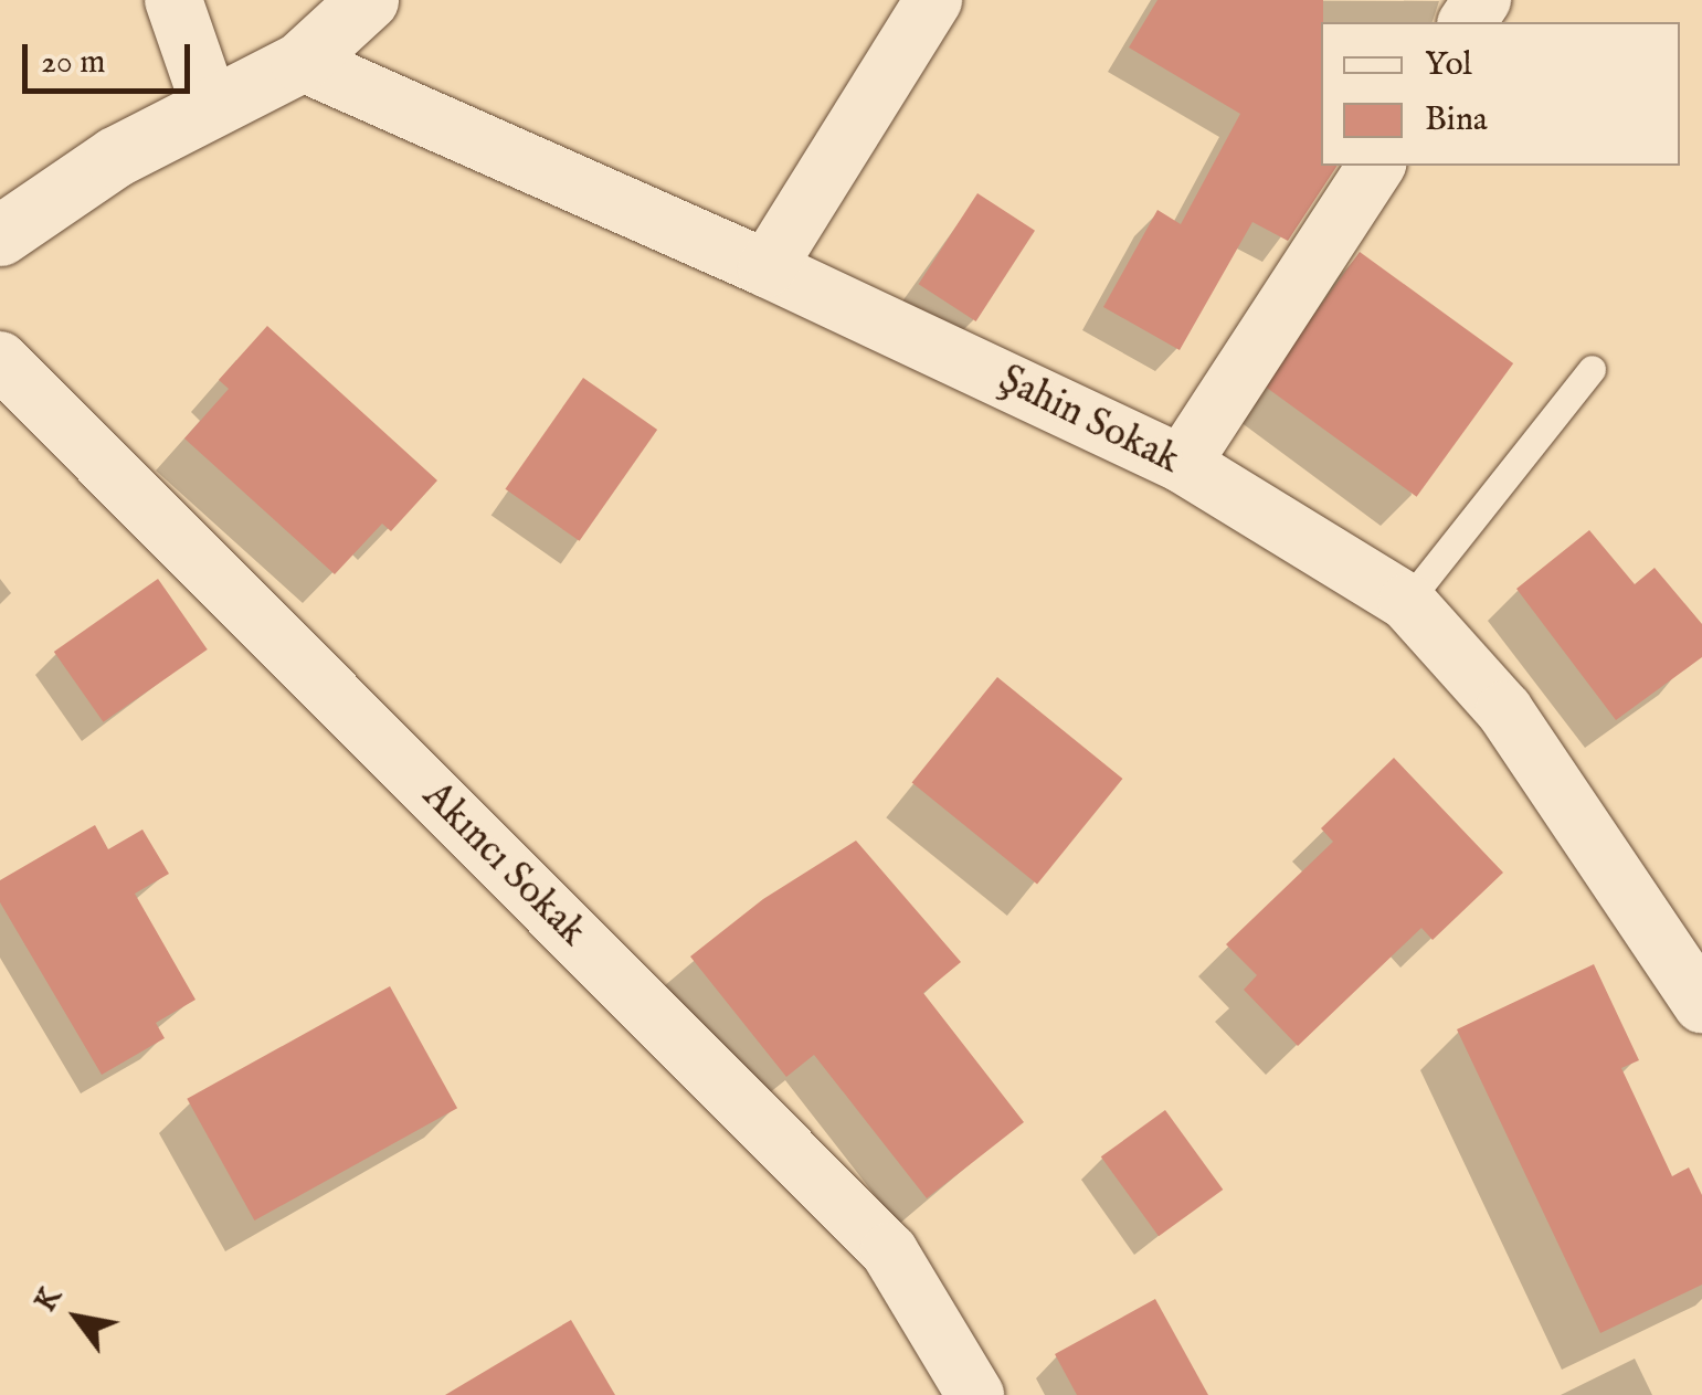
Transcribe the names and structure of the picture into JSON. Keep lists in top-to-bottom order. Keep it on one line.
{"streets":{"street":["Şahin Sokak","Akıncı Sokak"]},"legend":["Yol","Bina"],"scale_bar":"20 m","north":"top left"}
